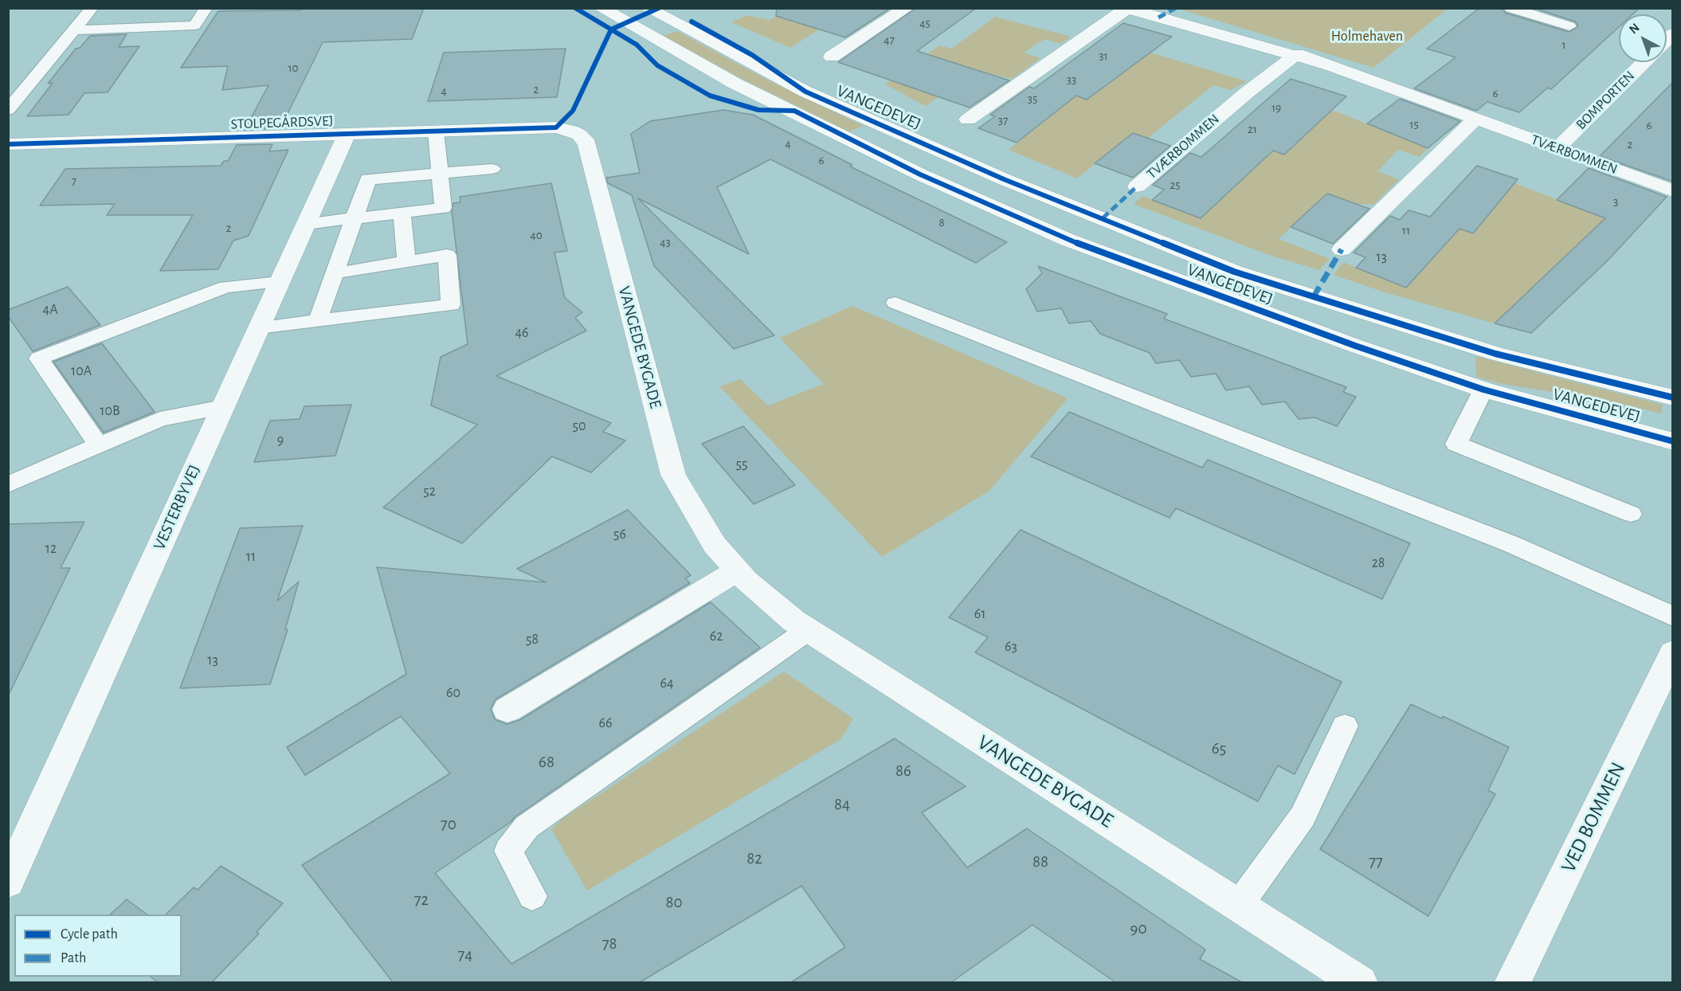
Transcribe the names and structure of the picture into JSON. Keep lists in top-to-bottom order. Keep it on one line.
{"streets":{"street":["BOMPORTEN","VANGEDEVEJ","STOLPEGÅRDSVEJ","TVÆRBOMMEN","VANGEDE BYGADE","VESTERBYVEJ","VED BOMMEN"]},"crossings":[["BOMPORTEN","TVÆRBOMMEN"],["STOLPEGÅRDSVEJ","VANGEDE BYGADE"],["STOLPEGÅRDSVEJ","VESTERBYVEJ"]],"parks":["Holmehaven"],"house_numbers":["45","47","1","31","10","33","2","4","6","35","19","37","15","6","21","4","2","6","7","25","3","8","2","11","40","43","13","4A","46","10A","10B","50","9","55","52","56","12","11","28","61","62","58","63","13","64","60","66","65","68","86","84","70","82","88","77","72","80","90","78","74"],"legend":["Cycle path","Path"],"north":"top left"}
